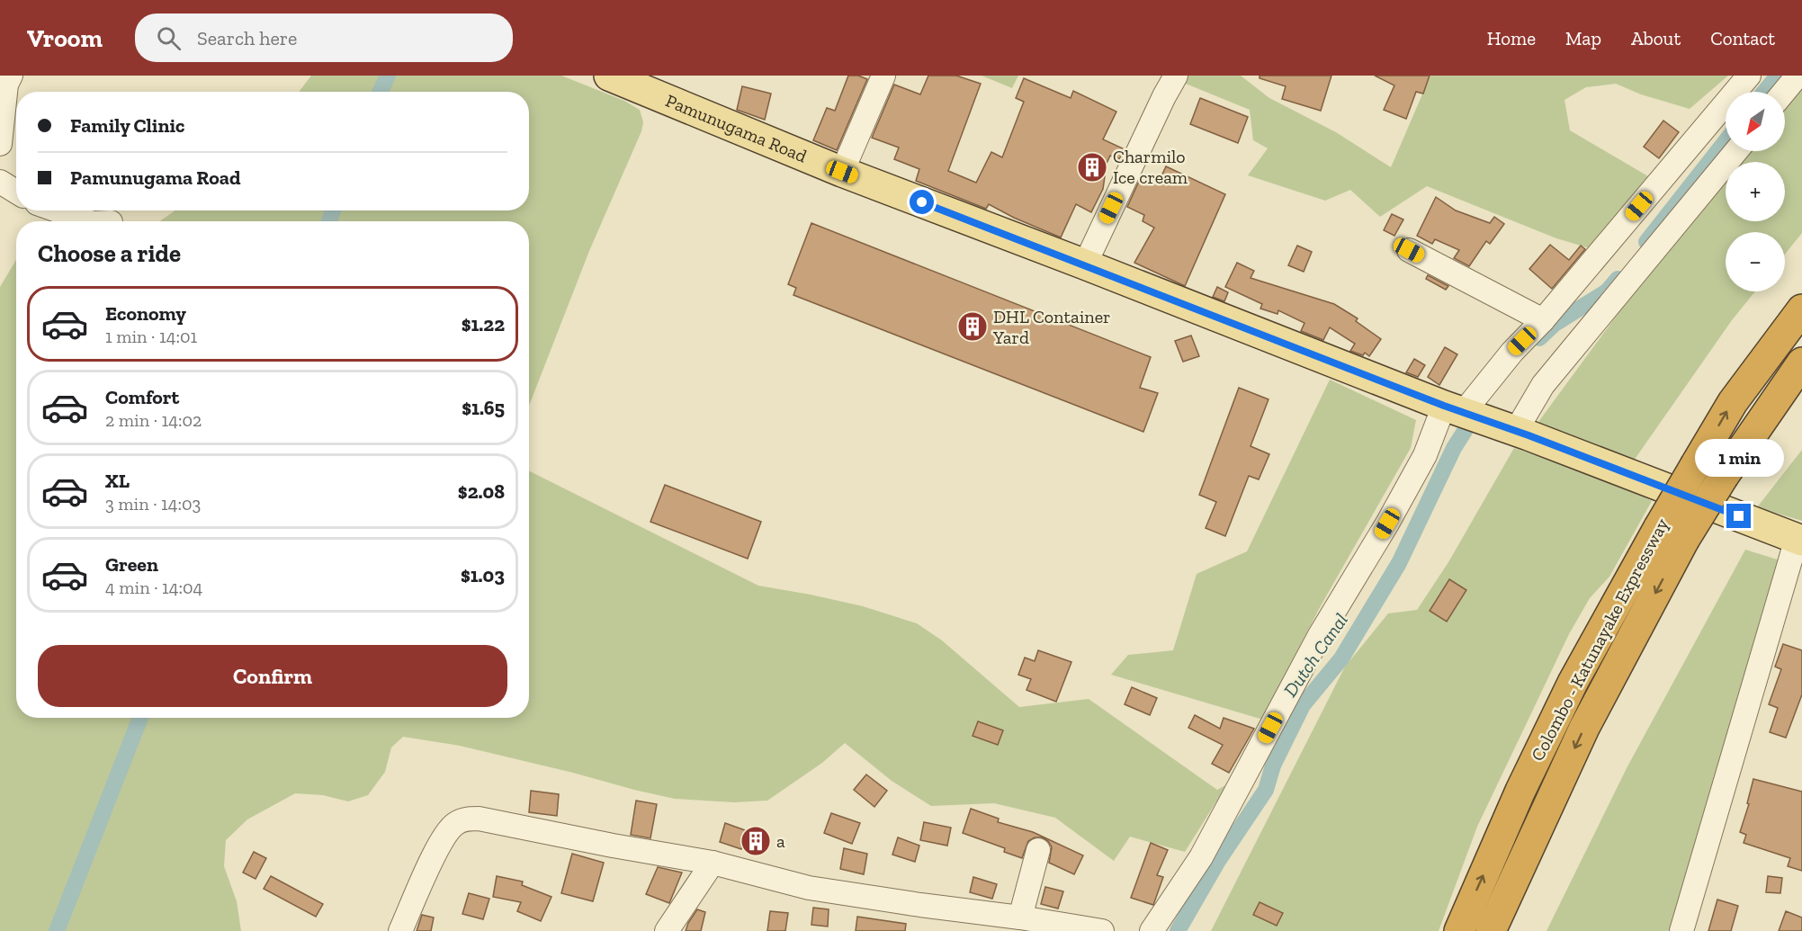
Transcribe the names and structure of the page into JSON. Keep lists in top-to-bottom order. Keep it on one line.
{"streets":{"highway":["Colombo - Katunayake Expressway"],"main road":["Pamunugama Road"]},"water":["Dutch Canal"],"places":{"building":["Charmilo Ice cream","DHL Container Yard","a"]},"north":"bottom left","page":{"header":"Vroom","search":"Search here","nav":["Home","Map","About","Contact"],"map_buttons":["+","−"],"banner":["Family Clinic","Pamunugama Road"],"heading":"Choose a ride","list":[{"name":"Economy","note":"1 min · 14:01","value":"$1.22"},{"name":"Comfort","note":"2 min · 14:02","value":"$1.65"},{"name":"XL","note":"3 min · 14:03","value":"$2.08"},{"name":"Green","note":"4 min · 14:04","value":"$1.03"}],"bubble":"1 min","buttons":"Confirm"}}
